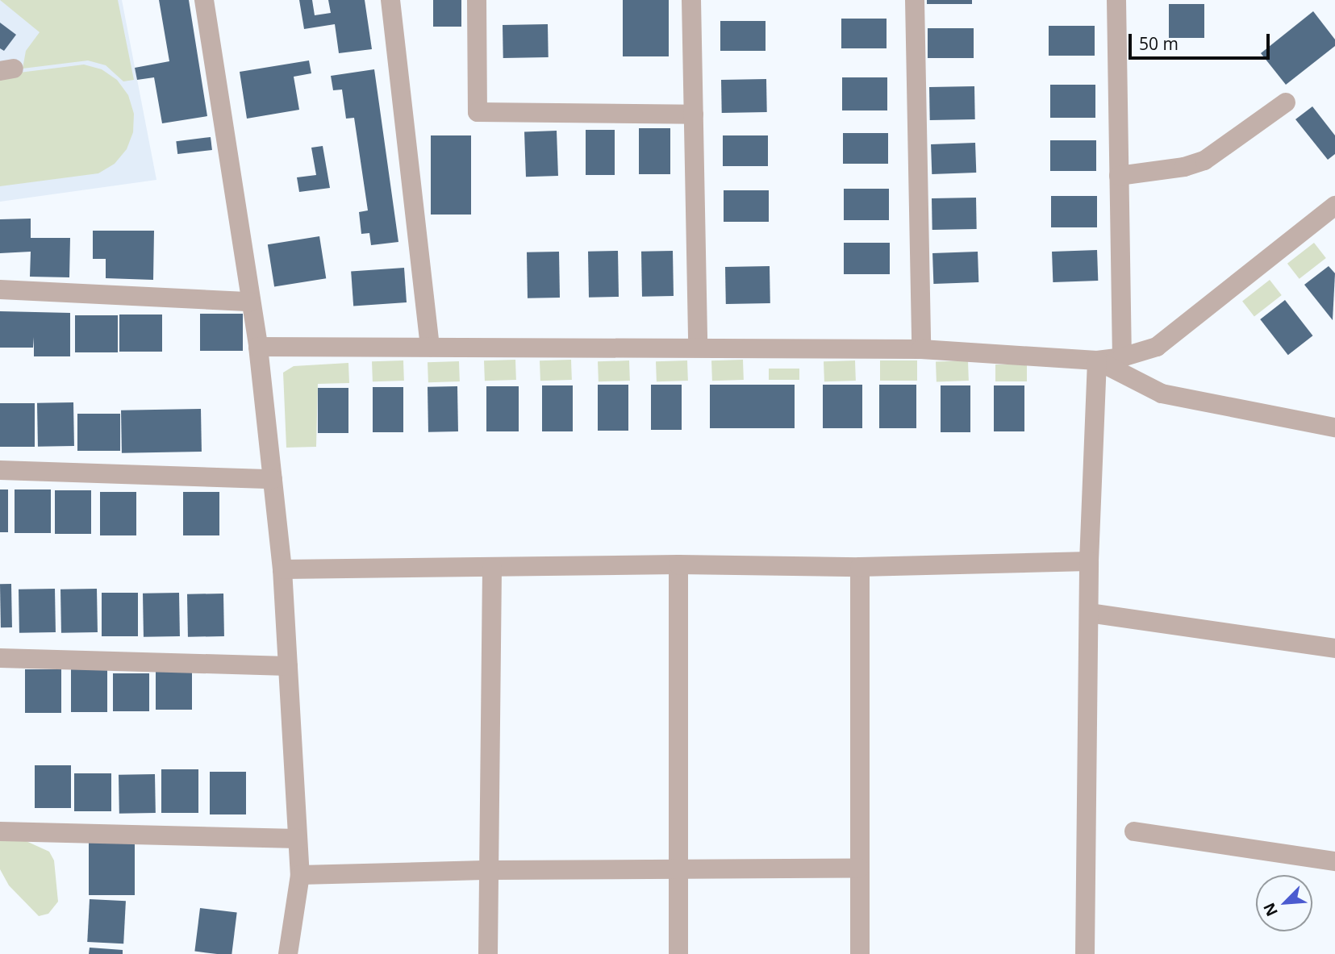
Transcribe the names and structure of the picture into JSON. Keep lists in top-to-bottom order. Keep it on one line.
{"scale_bar":"50 m","north":"bottom left"}
